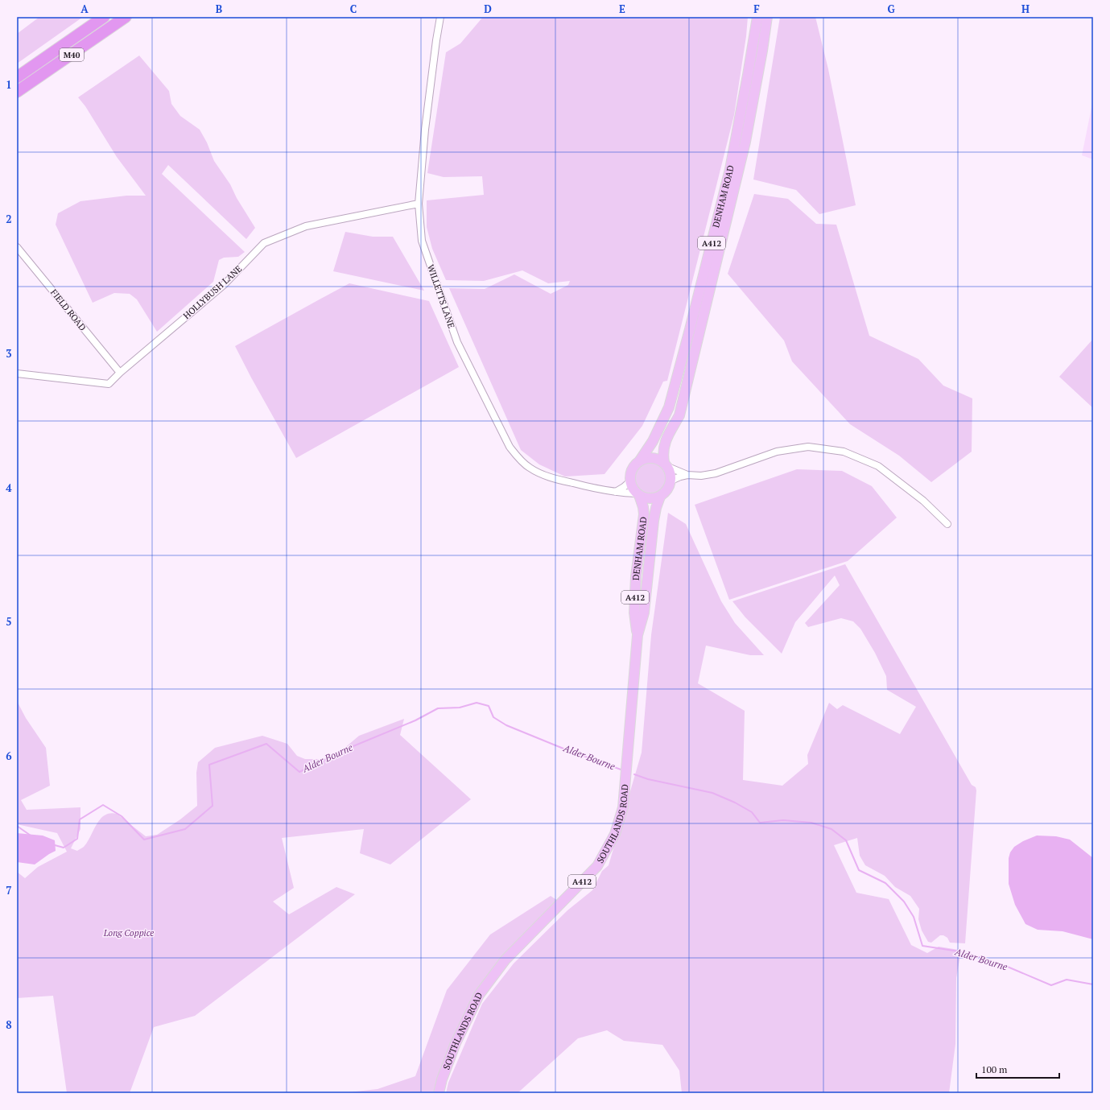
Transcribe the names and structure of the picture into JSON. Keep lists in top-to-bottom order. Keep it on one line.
{"streets":{"highway":["M40"],"main road":["DENHAM ROAD","A412","SOUTHLANDS ROAD"],"street":["HOLLYBUSH LANE","WILLETTS LANE","FIELD ROAD"]},"crossings":[["DENHAM ROAD","WILLETTS LANE"],["DENHAM ROAD","SOUTHLANDS ROAD"],["HOLLYBUSH LANE","WILLETTS LANE"],["HOLLYBUSH LANE","FIELD ROAD"]],"water":["Alder Bourne"],"parks":["Long Coppice"],"scale_bar":"100 m","grid":{"columns":["A","B","C","D","E","F","G","H"],"rows":["1","2","3","4","5","6","7","8"]}}
